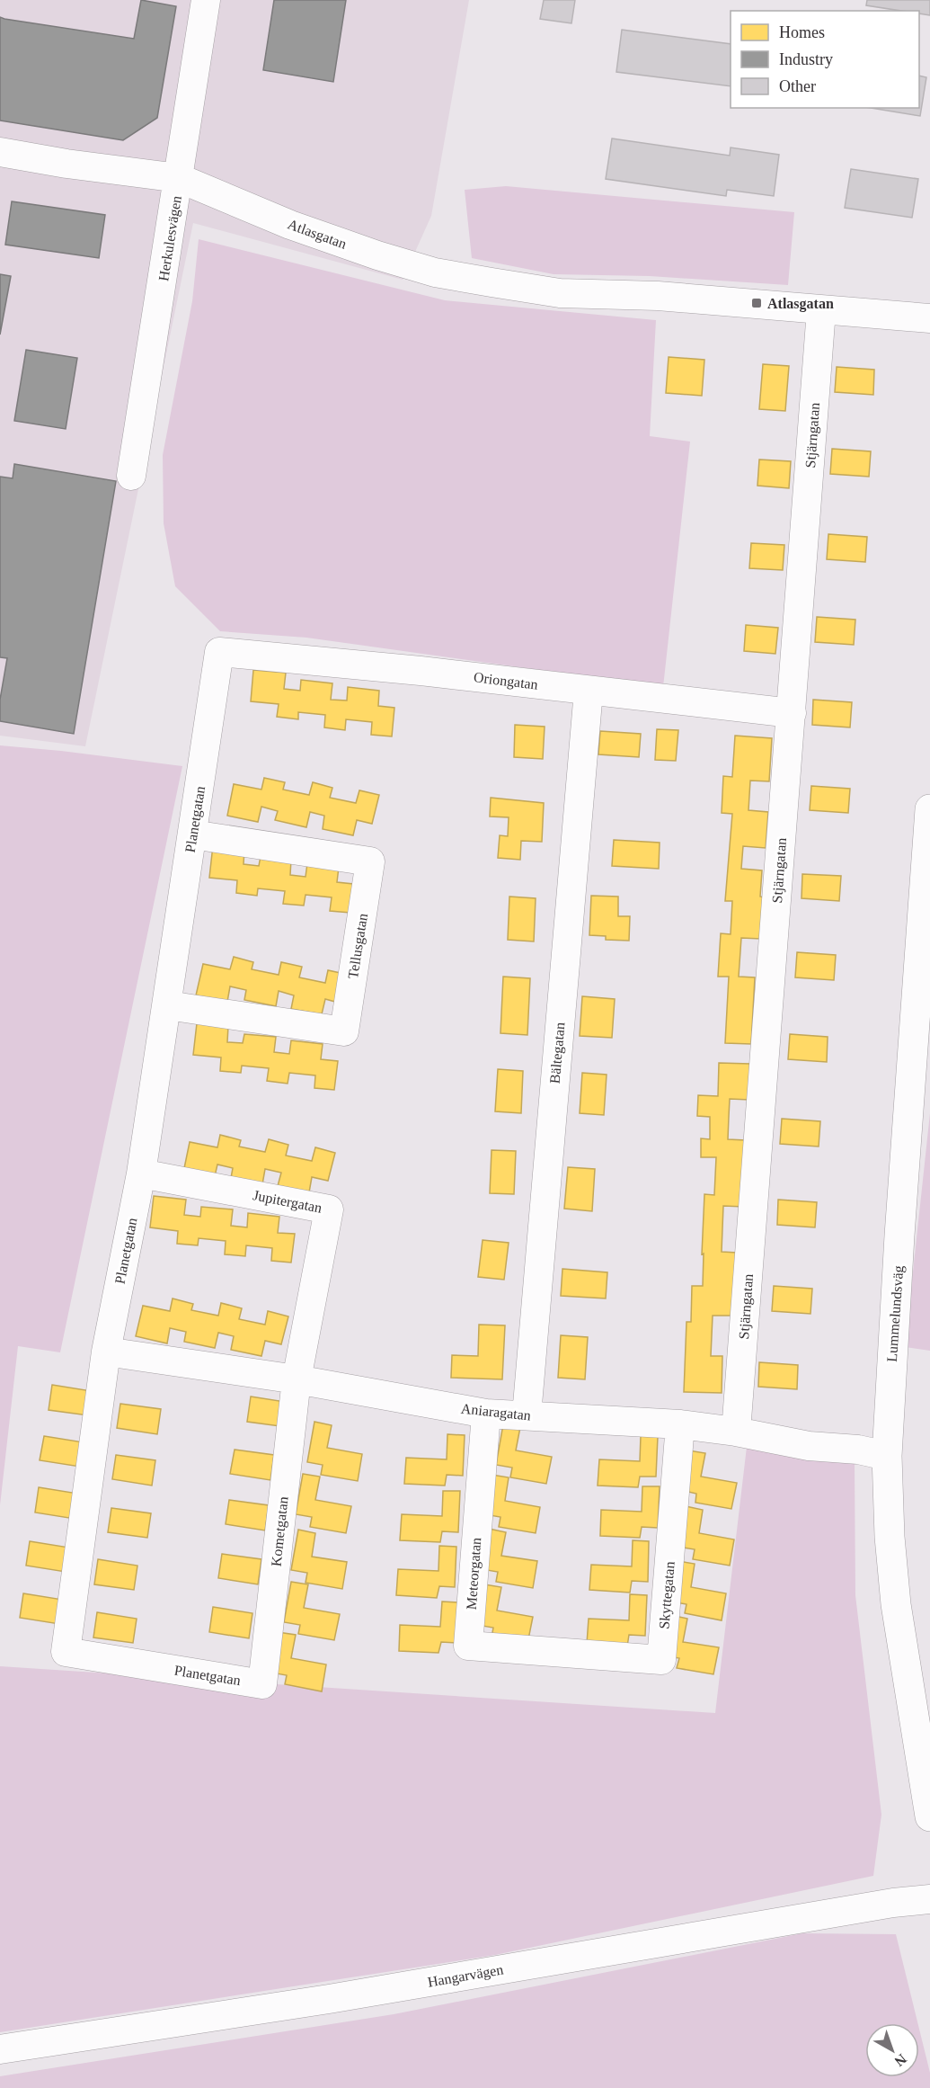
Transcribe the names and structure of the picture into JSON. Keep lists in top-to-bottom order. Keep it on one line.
{"streets":{"main road":["Lummelundsväg"],"street":["Atlasgatan","Herkulesvägen","Stjärngatan","Oriongatan","Planetgatan","Tellusgatan","Bältegatan","Jupitergatan","Aniaragatan","Kometgatan","Meteorgatan","Skyttegatan","Hangarvägen"]},"crossings":[["Atlasgatan","Herkulesvägen"],["Atlasgatan","Stjärngatan"],["Stjärngatan","Oriongatan"],["Stjärngatan","Aniaragatan"],["Oriongatan","Planetgatan"],["Oriongatan","Bältegatan"],["Planetgatan","Tellusgatan"],["Planetgatan","Jupitergatan"],["Planetgatan","Aniaragatan"],["Planetgatan","Kometgatan"],["Bältegatan","Aniaragatan"],["Jupitergatan","Aniaragatan"],["Jupitergatan","Kometgatan"],["Lummelundsväg","Aniaragatan"],["Aniaragatan","Kometgatan"],["Aniaragatan","Meteorgatan"],["Aniaragatan","Skyttegatan"],["Meteorgatan","Skyttegatan"]],"places":{"transit":["Atlasgatan"]},"legend":["Homes","Industry","Other"],"north":"bottom right"}
